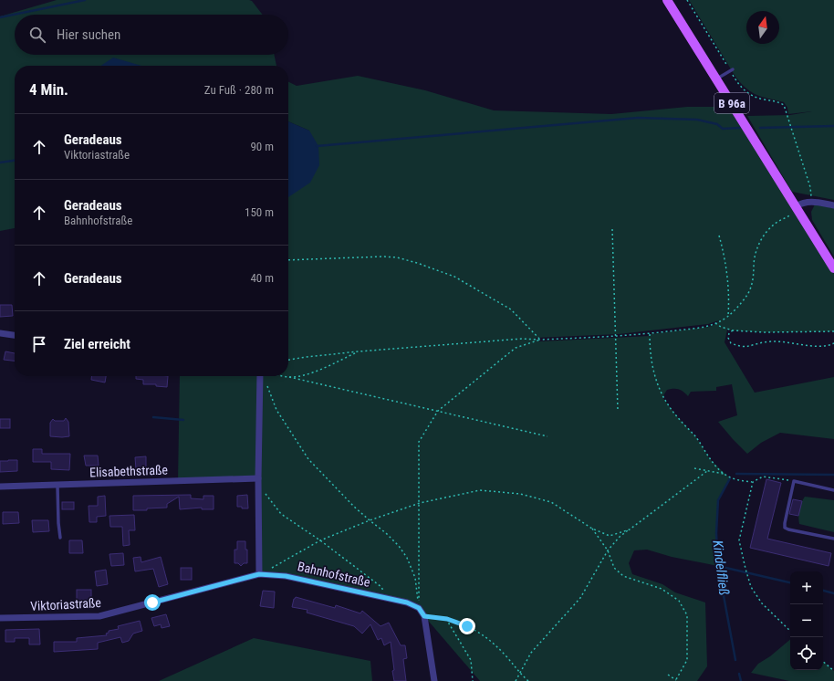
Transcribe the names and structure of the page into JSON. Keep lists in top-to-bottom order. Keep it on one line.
{"streets":{"main road":["B 96a"],"street":["Elisabethstraße","Bahnhofstraße","Viktoriastraße"]},"crossings":[["Bahnhofstraße","Viktoriastraße"]],"water":["Kindelfließ"],"north":"top","page":{"search":"Hier suchen","heading":["4 Min.","Zu Fuß · 280 m"],"list":[["Geradeaus","Viktoriastraße","90 m"],["Geradeaus","Bahnhofstraße","150 m"],["Geradeaus","40 m"],"Ziel erreicht"],"map_buttons":["+","−"]}}
